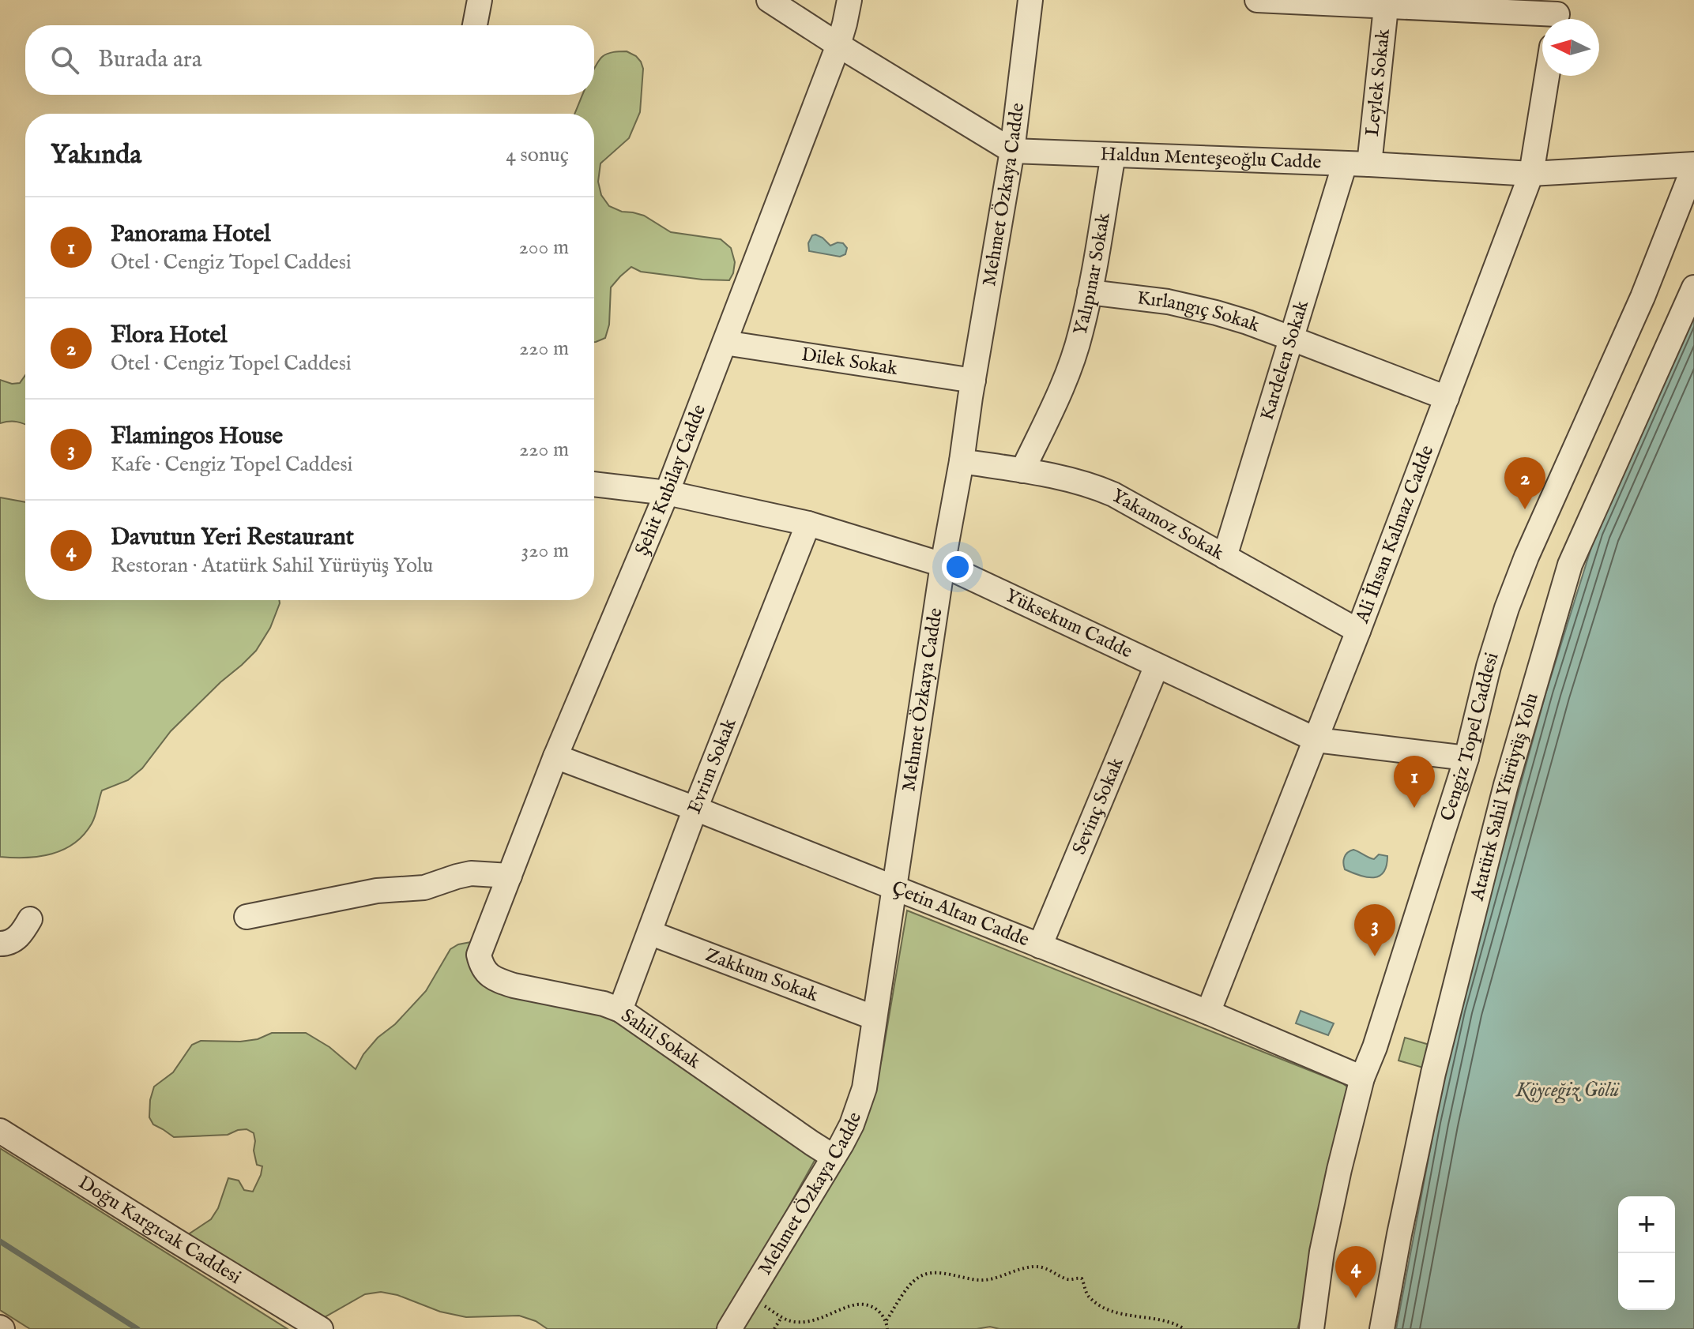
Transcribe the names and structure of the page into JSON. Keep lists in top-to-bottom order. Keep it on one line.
{"streets":{"street":["Leylek Sokak","Haldun Menteşeoğlu Cadde","Mehmet Özkaya Cadde","Yalıpınar Sokak","Kırlangıç Sokak","Kardelen Sokak","Dilek Sokak","Şehit Kubilay Cadde","Yakamoz Sokak","Ali İhsan Kalmaz Cadde","Yüksekum Cadde","Cengiz Topel Caddesi","Evrim Sokak","Atatürk Sahil Yürüyüş Yolu","Sevinç Sokak","Çetin Altan Cadde","Zakkum Sokak","Sahil Sokak","Doğu Kargıcak Caddesi"]},"crossings":[["Leylek Sokak","Haldun Menteşeoğlu Cadde"],["Haldun Menteşeoğlu Cadde","Mehmet Özkaya Cadde"],["Haldun Menteşeoğlu Cadde","Yalıpınar Sokak"],["Haldun Menteşeoğlu Cadde","Kardelen Sokak"],["Haldun Menteşeoğlu Cadde","Şehit Kubilay Cadde"],["Haldun Menteşeoğlu Cadde","Ali İhsan Kalmaz Cadde"],["Haldun Menteşeoğlu Cadde","Cengiz Topel Caddesi"],["Mehmet Özkaya Cadde","Dilek Sokak"],["Mehmet Özkaya Cadde","Yakamoz Sokak"],["Mehmet Özkaya Cadde","Yüksekum Cadde"],["Mehmet Özkaya Cadde","Çetin Altan Cadde"],["Mehmet Özkaya Cadde","Zakkum Sokak"],["Mehmet Özkaya Cadde","Sahil Sokak"],["Yalıpınar Sokak","Kırlangıç Sokak"],["Yalıpınar Sokak","Yakamoz Sokak"],["Kırlangıç Sokak","Kardelen Sokak"],["Kırlangıç Sokak","Ali İhsan Kalmaz Cadde"],["Kardelen Sokak","Yakamoz Sokak"],["Dilek Sokak","Şehit Kubilay Cadde"],["Şehit Kubilay Cadde","Yüksekum Cadde"],["Şehit Kubilay Cadde","Çetin Altan Cadde"],["Şehit Kubilay Cadde","Sahil Sokak"],["Yakamoz Sokak","Ali İhsan Kalmaz Cadde"],["Ali İhsan Kalmaz Cadde","Yüksekum Cadde"],["Ali İhsan Kalmaz Cadde","Çetin Altan Cadde"],["Yüksekum Cadde","Cengiz Topel Caddesi"],["Yüksekum Cadde","Evrim Sokak"],["Yüksekum Cadde","Sevinç Sokak"],["Cengiz Topel Caddesi","Çetin Altan Cadde"],["Evrim Sokak","Çetin Altan Cadde"],["Evrim Sokak","Zakkum Sokak"],["Evrim Sokak","Sahil Sokak"],["Sevinç Sokak","Çetin Altan Cadde"]],"water":["Köyceğiz Gölü"],"north":"left","page":{"search":"Burada ara","heading":["Yakında","4 sonuç"],"list":[{"mark":"1","name":"Panorama Hotel","note":"Otel · Cengiz Topel Caddesi","value":"200 m"},{"mark":"2","name":"Flora Hotel","note":"Otel · Cengiz Topel Caddesi","value":"220 m"},{"mark":"3","name":"Flamingos House","note":"Kafe · Cengiz Topel Caddesi","value":"220 m"},{"mark":"4","name":"Davutun Yeri Restaurant","note":"Restoran · Atatürk Sahil Yürüyüş Yolu","value":"320 m"}],"pins":["2","1","3","4"],"map_buttons":["+","−"]}}
